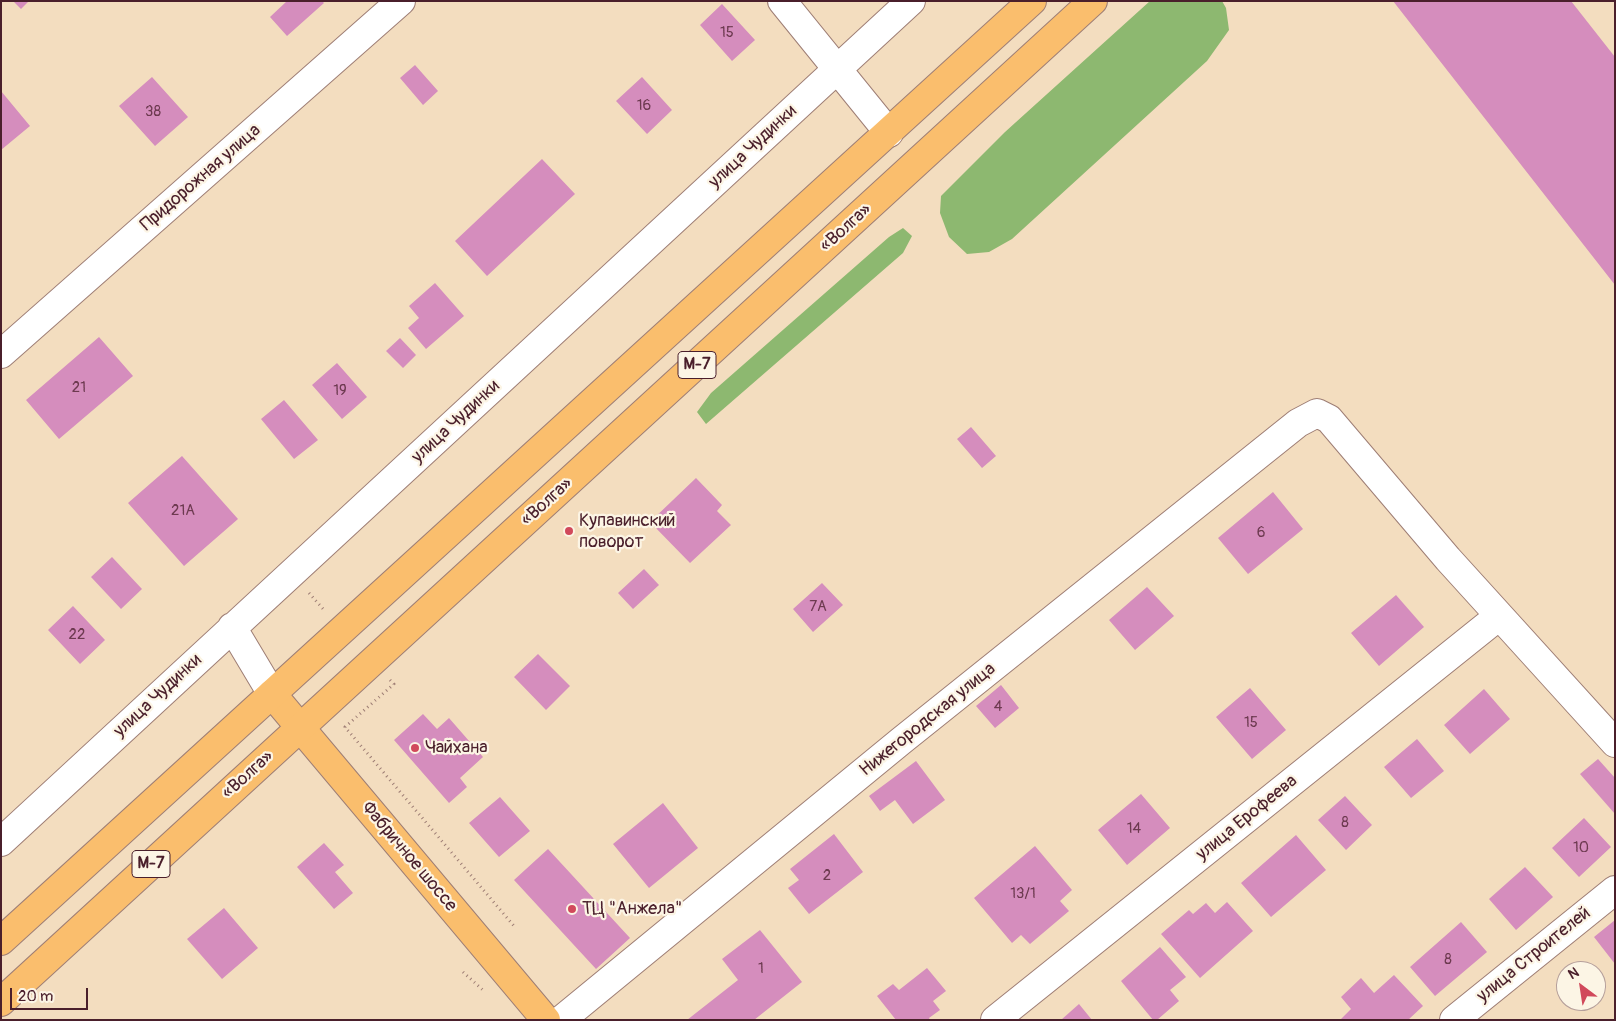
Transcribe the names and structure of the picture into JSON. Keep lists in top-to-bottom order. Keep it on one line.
{"streets":{"main road":["«Волга»","М-7","Фабричное шоссе"],"street":["улица Чудинки","Придорожная улица","Нижегородская улица","улица Ерофеева","улица Строителей"]},"crossings":[["«Волга»","Фабричное шоссе"],["М-7","Фабричное шоссе"],["Нижегородская улица","улица Ерофеева"]],"places":["Купавинский поворот","Чайхана","ТЦ \"Анжела\""],"house_numbers":["15","16","38","21","19","21А","6","7А","22","4","15","8","14","10","2","13/1","8","1"],"scale_bar":"20 m","north":"top left"}
